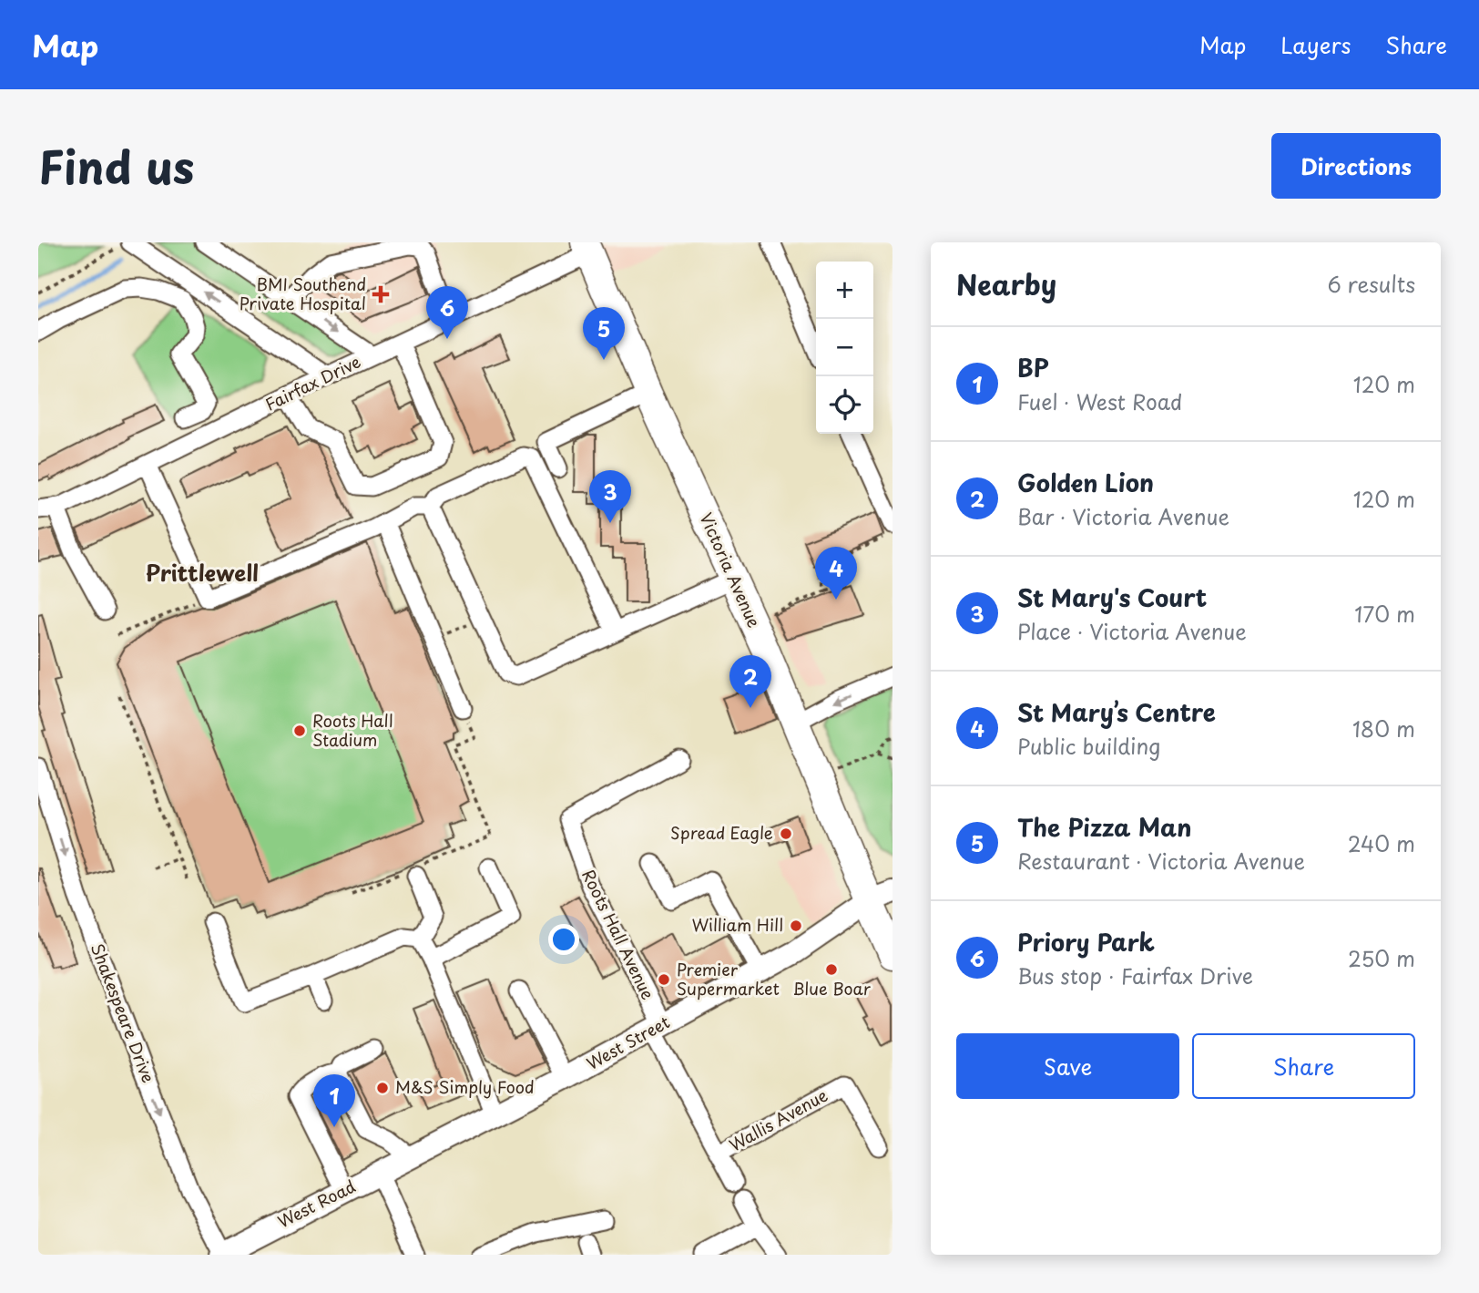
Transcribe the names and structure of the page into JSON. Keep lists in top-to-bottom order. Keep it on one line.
{"streets":{"highway":["Victoria Avenue"],"main road":["West Street","West Road"],"street":["Fairfax Drive","Roots Hall Avenue","Shakespeare Drive","Wallis Avenue"]},"crossings":[["Fairfax Drive","Victoria Avenue"],["Victoria Avenue","West Street"],["Roots Hall Avenue","West Street"],["Shakespeare Drive","West Road"],["West Street","West Road"]],"one_way":["Shakespeare Drive"],"districts":["Prittlewell"],"places":{"health":["BMI Southend Private Hospital"],"other":["Roots Hall Stadium","Spread Eagle","William Hill","Blue Boar","Premier Supermarket","M&S Simply Food"]},"page":{"header":"Map","nav":["Map","Layers","Share"],"title":"Find us","buttons":["Directions",["Save","Share"]],"heading":["Nearby","6 results"],"map_buttons":["+","−"],"pins":["6","5","3","4","2","1"],"list":[{"mark":"1","name":"BP","note":"Fuel · West Road","value":"120 m"},{"mark":"2","name":"Golden Lion","note":"Bar · Victoria Avenue","value":"120 m"},{"mark":"3","name":"St Mary's Court","note":"Place · Victoria Avenue","value":"170 m"},{"mark":"4","name":"St Mary’s Centre","note":"Public building","value":"180 m"},{"mark":"5","name":"The Pizza Man","note":"Restaurant · Victoria Avenue","value":"240 m"},{"mark":"6","name":"Priory Park","note":"Bus stop · Fairfax Drive","value":"250 m"}]}}
